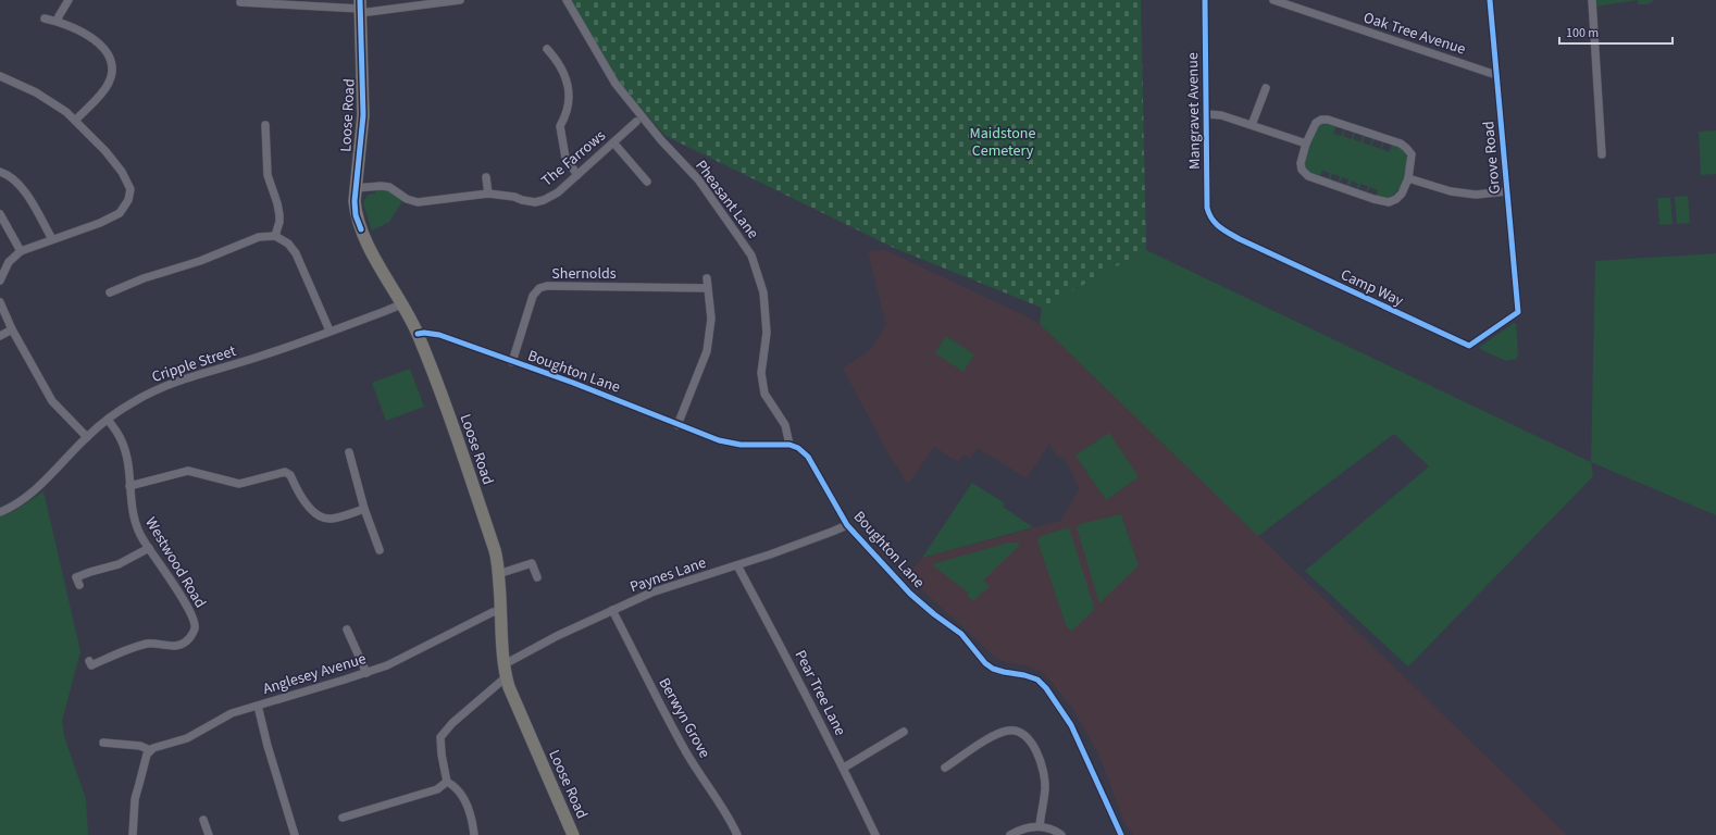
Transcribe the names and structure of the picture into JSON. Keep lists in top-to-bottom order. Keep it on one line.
{"streets":{"highway":["Loose Road"],"street":["Oak Tree Avenue","Mangravet Avenue","The Farrows","Grove Road","Pheasant Lane","Shernolds","Camp Way","Cripple Street","Boughton Lane","Westwood Road","Paynes Lane","Anglesey Avenue","Pear Tree Lane","Berwyn Grove"]},"crossings":[["Oak Tree Avenue","Grove Road"],["Mangravet Avenue","Camp Way"],["Loose Road","The Farrows"],["Loose Road","Cripple Street"],["Loose Road","Boughton Lane"],["Loose Road","Paynes Lane"],["Loose Road","Anglesey Avenue"],["Grove Road","Camp Way"],["Pheasant Lane","Boughton Lane"],["Shernolds","Boughton Lane"],["Cripple Street","Westwood Road"],["Boughton Lane","Paynes Lane"],["Paynes Lane","Pear Tree Lane"],["Paynes Lane","Berwyn Grove"]],"parks":["Maidstone Cemetery"],"scale_bar":"100 m"}
